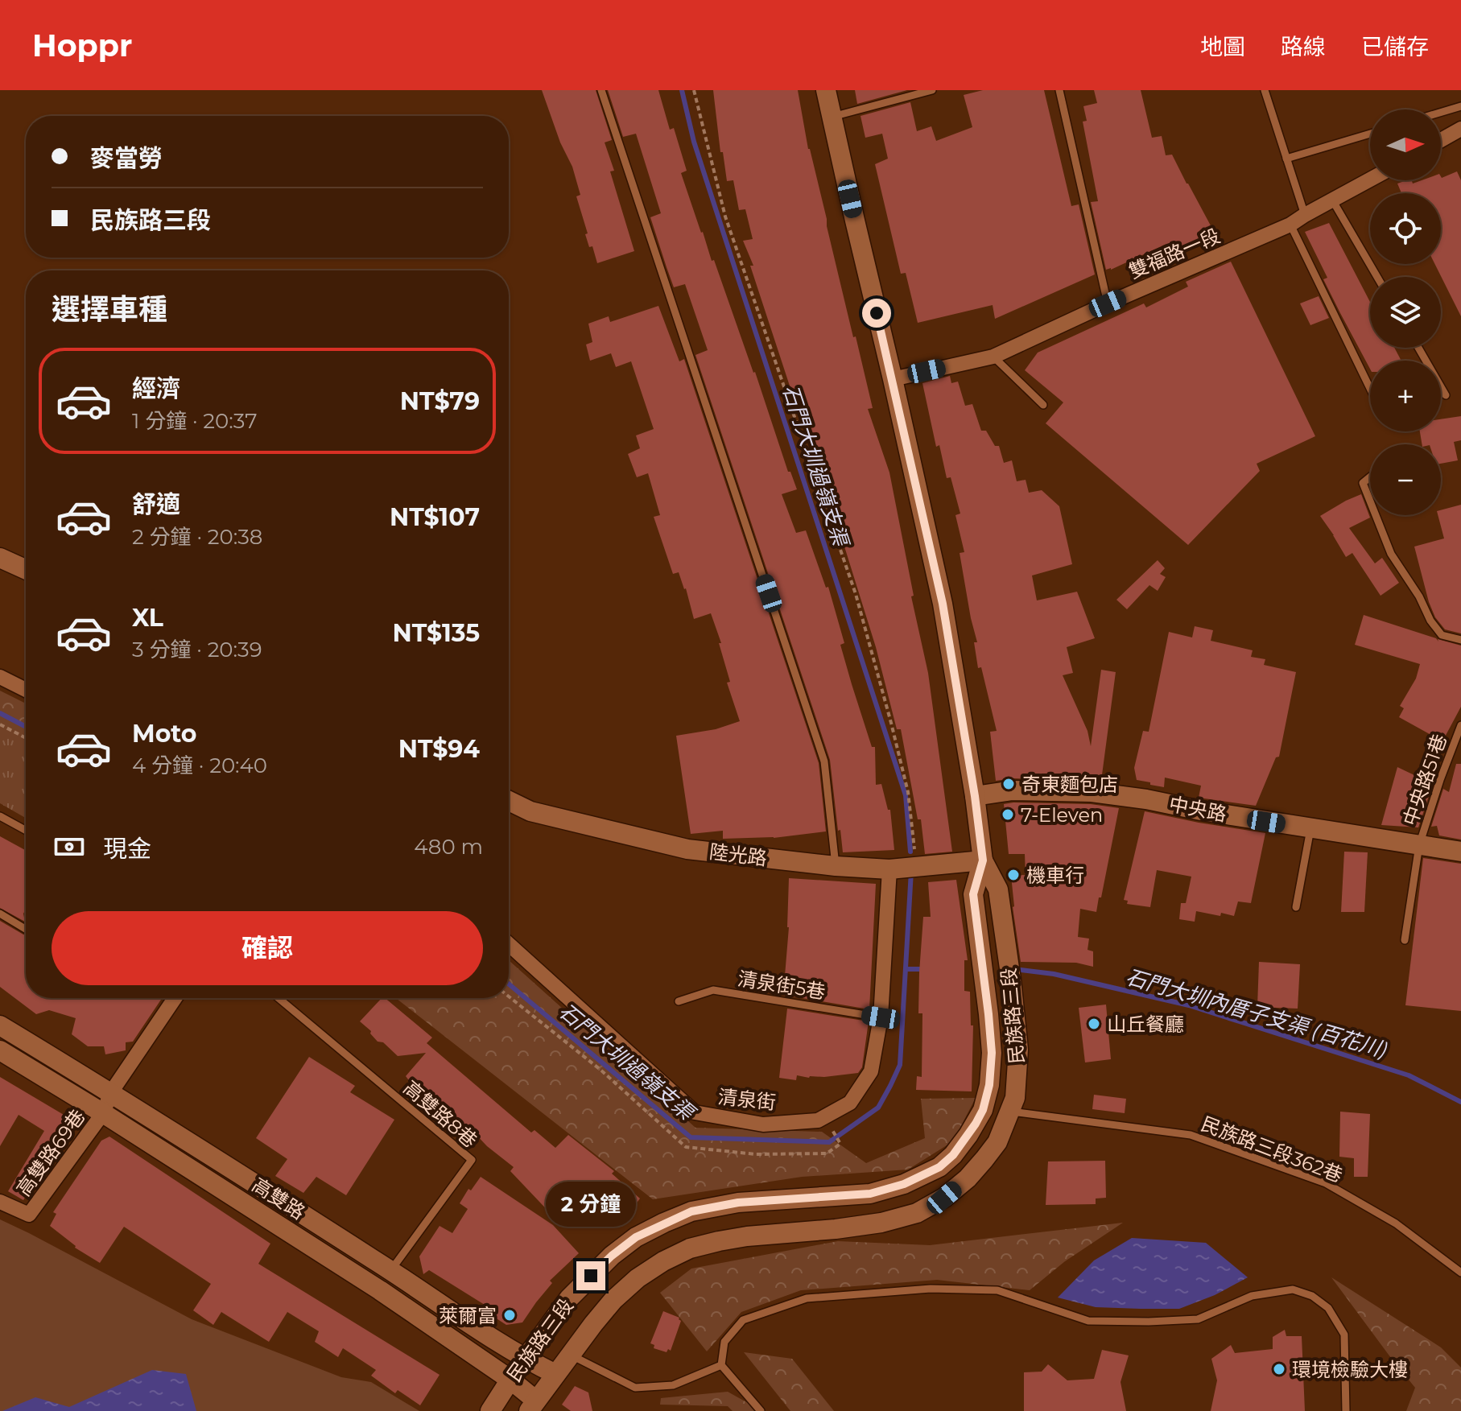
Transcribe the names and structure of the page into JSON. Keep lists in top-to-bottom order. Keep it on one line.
{"streets":{"main road":["中央路","陸光路","民族路三段","高雙路"],"street":["雙福路一段","清泉街","高雙路69巷"],"lane":["中央路51巷","清泉街5巷","高雙路8巷","民族路三段362巷"]},"crossings":[["雙福路一段","民族路三段"],["中央路51巷","中央路"],["中央路","民族路三段"],["陸光路","民族路三段"],["陸光路","清泉街"],["清泉街5巷","清泉街"],["民族路三段","民族路三段362巷"],["民族路三段","高雙路"],["高雙路8巷","高雙路"],["高雙路69巷","高雙路"]],"water":["石門大圳過嶺支渠","石門大圳內厝子支渠 (百花川)"],"places":["奇東麵包店","7-Eleven","機車行","山丘餐廳","萊爾富","環境檢驗大樓"],"north":"right","page":{"header":"Hoppr","nav":["地圖","路線","已儲存"],"map_buttons":["+","−"],"banner":["麥當勞","民族路三段"],"heading":"選擇車種","list":[{"name":"經濟","note":"1 分鐘 · 20:37","value":"NT$79"},{"name":"舒適","note":"2 分鐘 · 20:38","value":"NT$107"},{"name":"XL","note":"3 分鐘 · 20:39","value":"NT$135"},{"name":"Moto","note":"4 分鐘 · 20:40","value":"NT$94"}],"pay":["現金","480 m"],"buttons":"確認","bubble":"2 分鐘"}}
